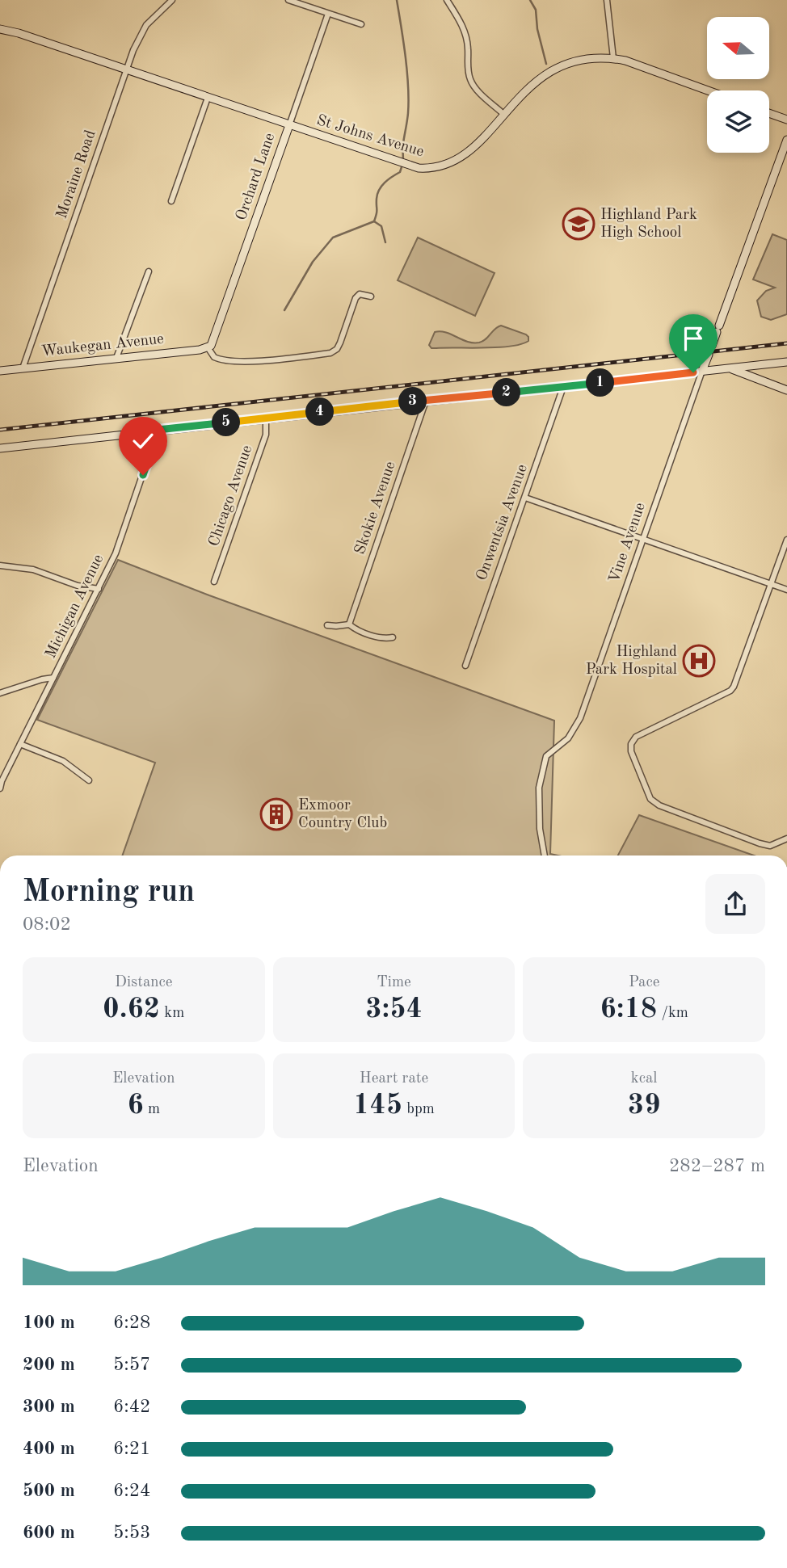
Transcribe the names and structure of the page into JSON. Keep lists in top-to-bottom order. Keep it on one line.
{"streets":{"street":["St Johns Avenue","Moraine Road","Orchard Lane","Waukegan Avenue","Chicago Avenue","Skokie Avenue","Onwentsia Avenue","Vine Avenue","Michigan Avenue"]},"crossings":[["St Johns Avenue","Moraine Road"],["St Johns Avenue","Orchard Lane"],["Moraine Road","Waukegan Avenue"],["Orchard Lane","Waukegan Avenue"]],"places":{"school or university":["Highland Park High School"],"hospital":["Highland Park Hospital"],"building":["Exmoor Country Club"]},"north":"left","page":{"pins":["1","2","3","4","5"],"heading":["Morning run","08:02"],"stats":[["Distance","0.62 km"],["Time","3:54"],["Pace","6:18 /km"],["Elevation","6 m"],["Heart rate","145 bpm"],["kcal","39"]],"chart":["Elevation","282–287 m"],"list":[{"name":"100 m","note":"6:28"},{"name":"200 m","note":"5:57"},{"name":"300 m","note":"6:42"},{"name":"400 m","note":"6:21"},{"name":"500 m","note":"6:24"},{"name":"600 m","note":"5:53"}]}}
